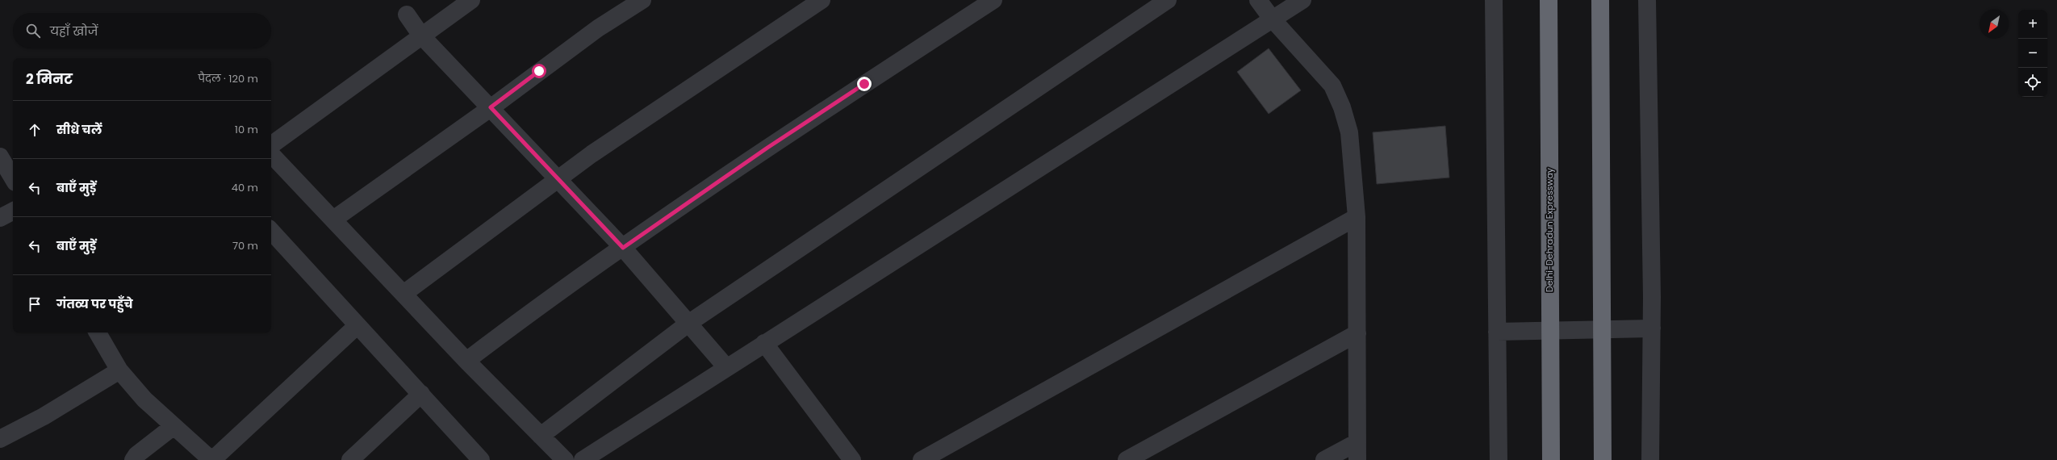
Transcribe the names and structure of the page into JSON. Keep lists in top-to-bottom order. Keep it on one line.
{"streets":{"highway":["Delhi-Dehradun Expressway"]},"north":"bottom left","page":{"map_buttons":["+","−"],"search":"यहाँ खोजें","heading":["2 मिनट","पैदल · 120 m"],"list":[["सीधे चलें","10 m"],["बाएँ मुड़ें","40 m"],["बाएँ मुड़ें","70 m"],"गंतव्य पर पहुँचे"]}}
